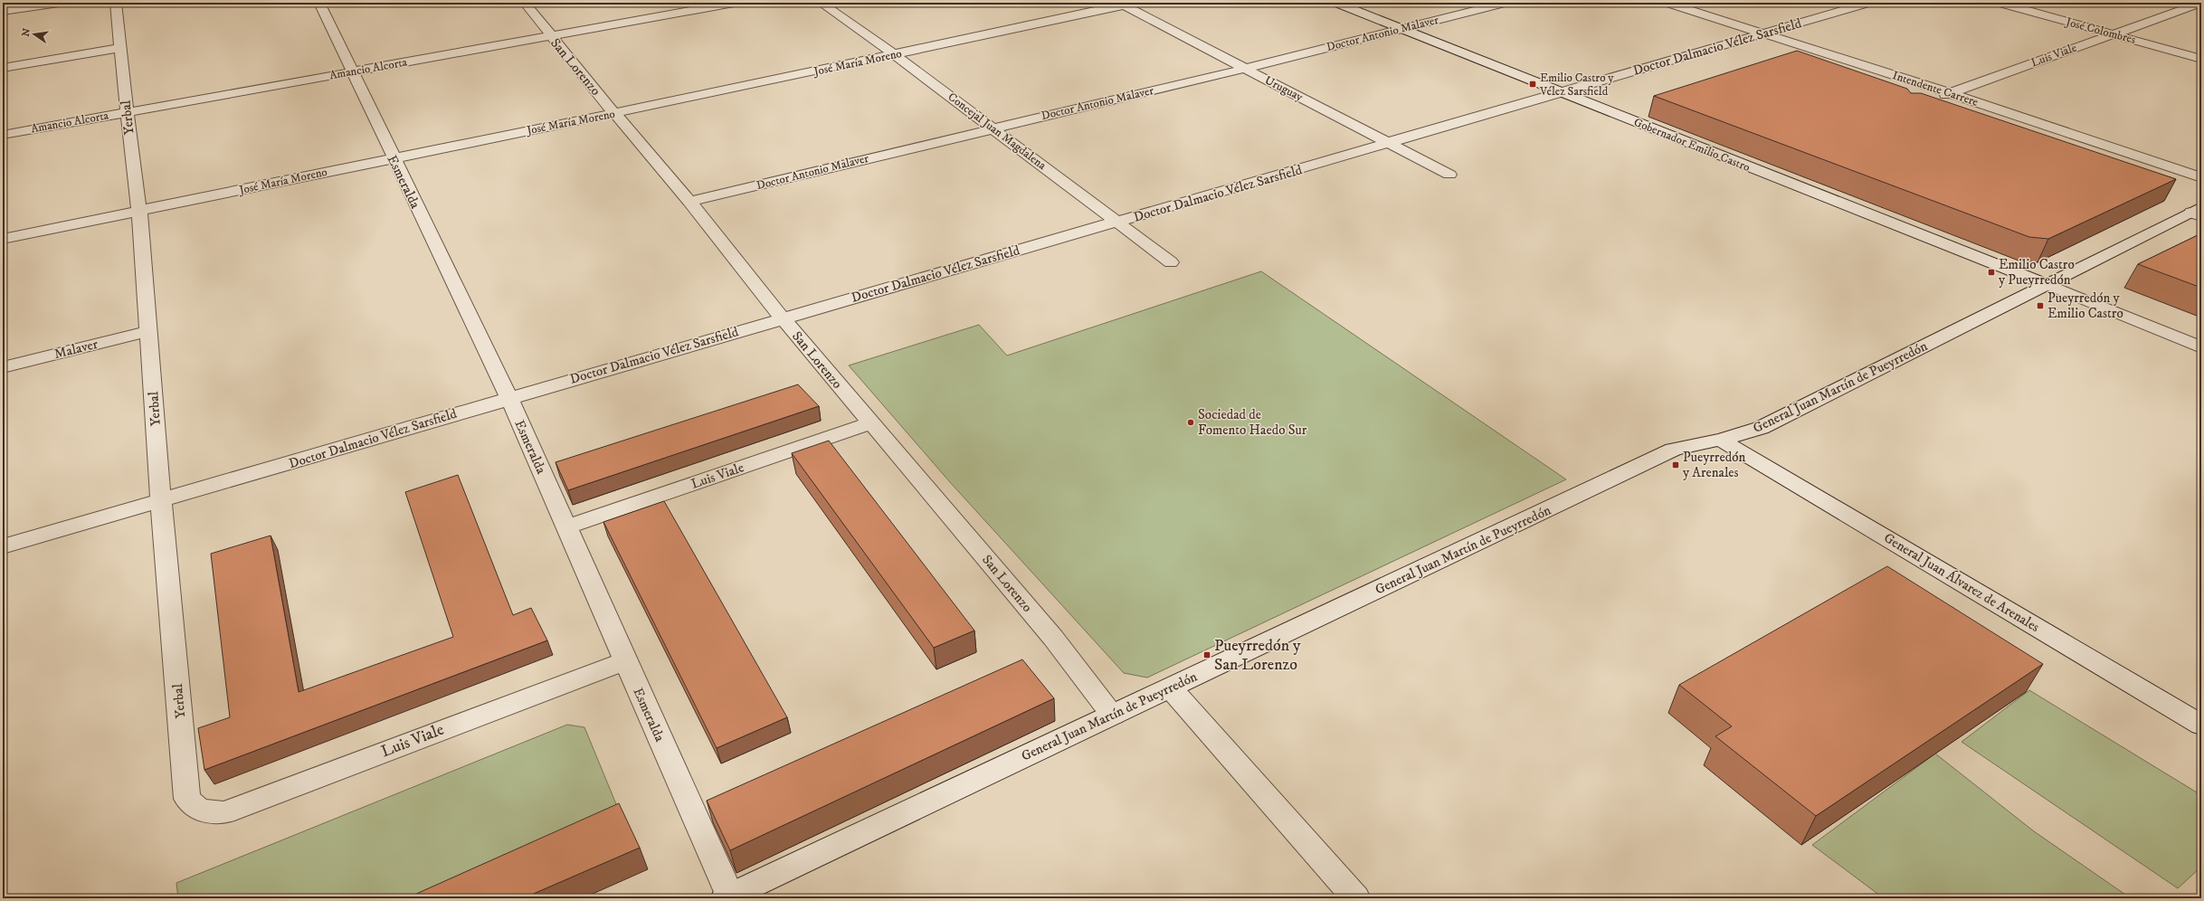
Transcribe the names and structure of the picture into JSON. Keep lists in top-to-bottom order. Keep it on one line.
{"streets":{"street":["José Colombres","Doctor Antonio Malaver","Doctor Dalmacio Vélez Sarsfield","Luis Viale","José María Moreno","San Lorenzo","Amancio Alcorta","Uruguay","Intendente Carrere","Yerbal","Concejal Juan Magdalena","Gobernador Emilio Castro","Esmeralda","Malaver","General Juan Martín de Pueyrredón","General Juan Álvarez de Arenales"]},"crossings":[["José Colombres","Luis Viale"],["Doctor Antonio Malaver","San Lorenzo"],["Doctor Antonio Malaver","Uruguay"],["Doctor Antonio Malaver","Concejal Juan Magdalena"],["Doctor Antonio Malaver","Gobernador Emilio Castro"],["Doctor Dalmacio Vélez Sarsfield","San Lorenzo"],["Doctor Dalmacio Vélez Sarsfield","Uruguay"],["Doctor Dalmacio Vélez Sarsfield","Intendente Carrere"],["Doctor Dalmacio Vélez Sarsfield","Yerbal"],["Doctor Dalmacio Vélez Sarsfield","Concejal Juan Magdalena"],["Doctor Dalmacio Vélez Sarsfield","Gobernador Emilio Castro"],["Doctor Dalmacio Vélez Sarsfield","Esmeralda"],["Luis Viale","San Lorenzo"],["Luis Viale","Intendente Carrere"],["Luis Viale","Yerbal"],["Luis Viale","Esmeralda"],["José María Moreno","San Lorenzo"],["José María Moreno","Uruguay"],["José María Moreno","Yerbal"],["José María Moreno","Concejal Juan Magdalena"],["José María Moreno","Esmeralda"],["San Lorenzo","Amancio Alcorta"],["San Lorenzo","General Juan Martín de Pueyrredón"],["Amancio Alcorta","Yerbal"],["Amancio Alcorta","Esmeralda"],["Yerbal","Malaver"],["Gobernador Emilio Castro","General Juan Martín de Pueyrredón"],["Esmeralda","General Juan Martín de Pueyrredón"],["General Juan Martín de Pueyrredón","General Juan Álvarez de Arenales"]],"places":{"transit":["Emilio Castro y Vélez Sarsfield","Emilio Castro y Pueyrredón","Pueyrredón y Emilio Castro","Pueyrredón y Arenales","Pueyrredón y San Lorenzo"],"other":["Sociedad de Fomento Haedo Sur"]},"north":"left"}
